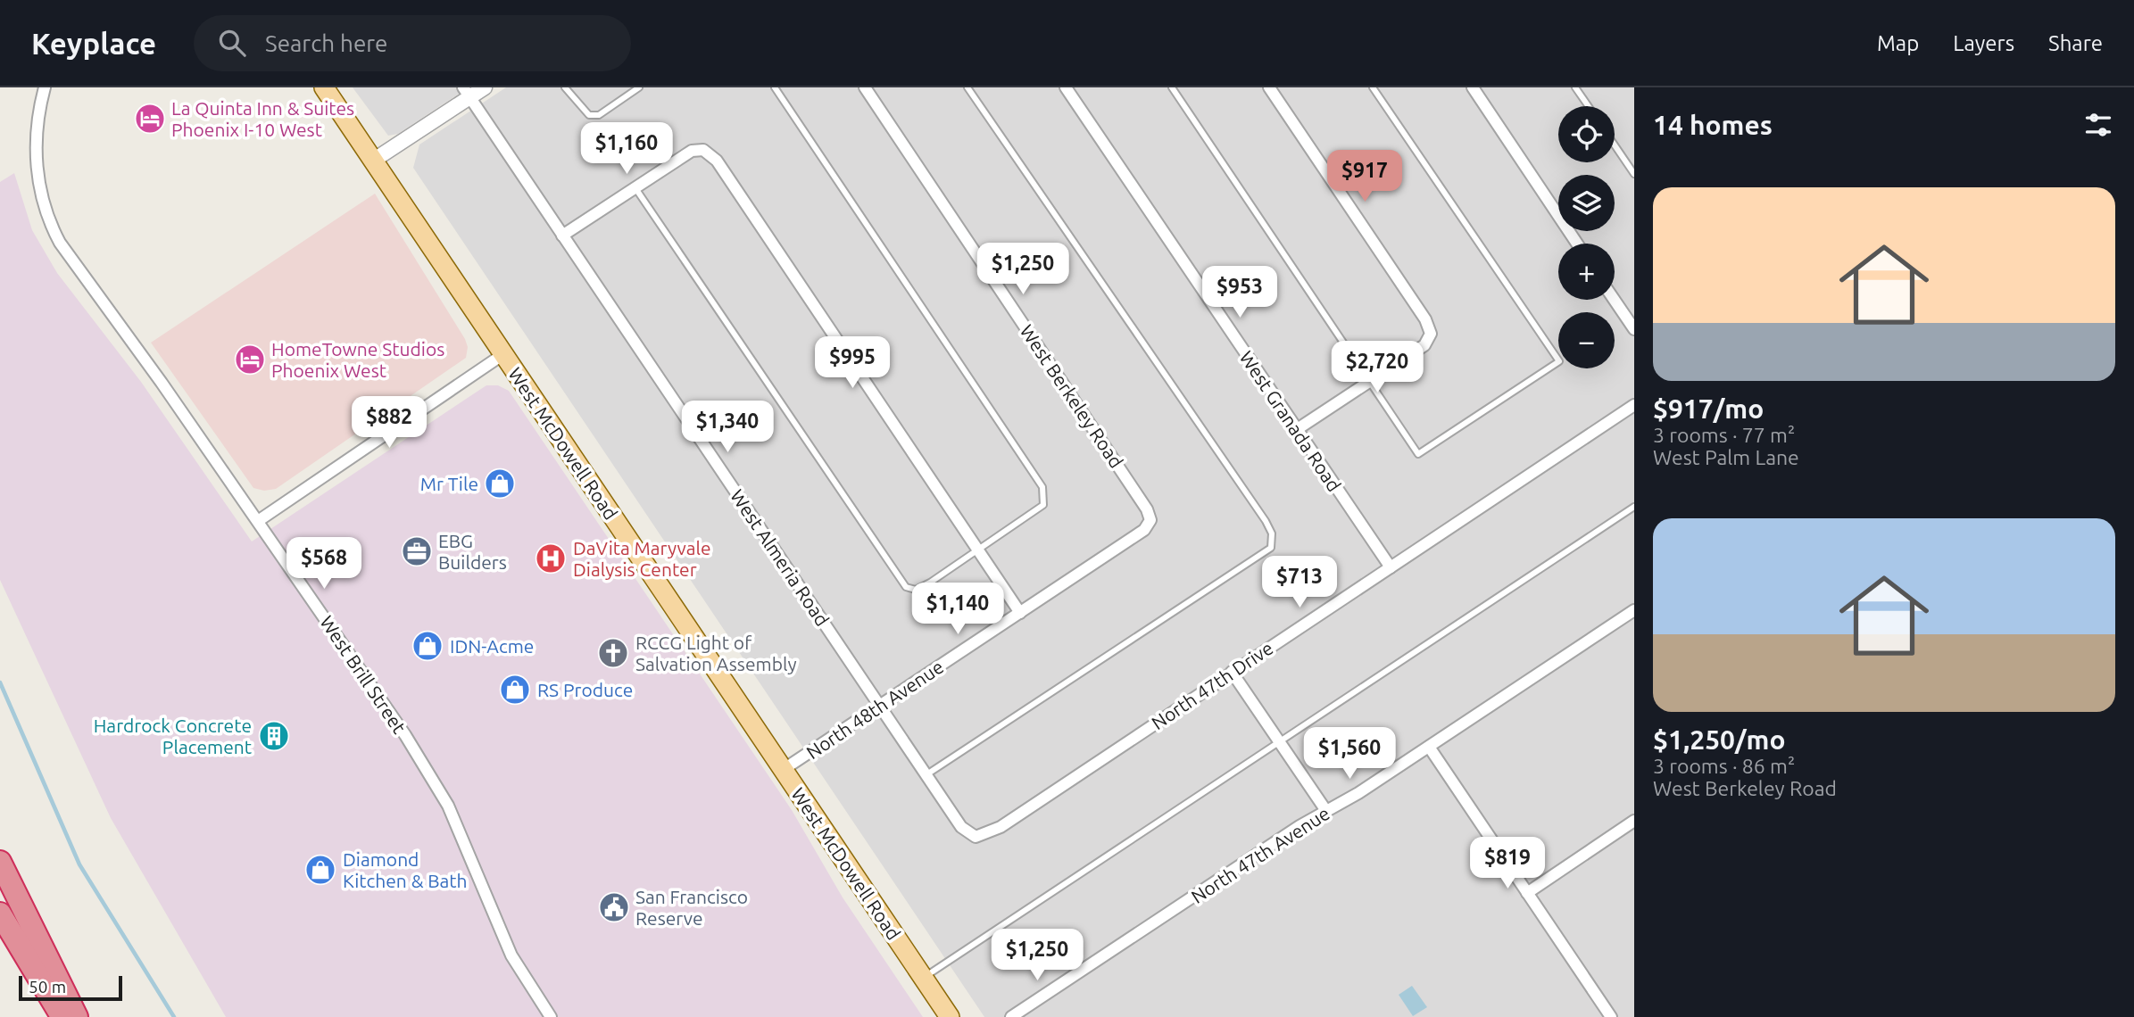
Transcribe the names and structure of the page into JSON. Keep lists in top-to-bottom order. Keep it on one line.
{"streets":{"main road":["West McDowell Road"],"street":["West Berkeley Road","West Granada Road","West Almeria Road","West Brill Street","North 47th Drive","North 48th Avenue","North 47th Avenue"]},"crossings":[["West Berkeley Road","North 48th Avenue"],["West Granada Road","North 47th Drive"],["West McDowell Road","North 48th Avenue"],["West Almeria Road","North 47th Drive"],["West Almeria Road","North 48th Avenue"]],"places":{"hotel":["La Quinta Inn & Suites Phoenix I-10 West","HomeTowne Studios Phoenix West"],"shop":["Mr Tile","IDN-Acme","RS Produce","Diamond Kitchen & Bath"],"office":["EBG Builders"],"hospital":["DaVita Maryvale Dialysis Center"],"church":["RCCG Light of Salvation Assembly"],"building":["Hardrock Concrete Placement"],"public building":["San Francisco Reserve"]},"scale_bar":"50 m","page":{"header":"Keyplace","search":"Search here","nav":["Map","Layers","Share"],"heading":"14 homes","map_buttons":["+","−"],"price":["$1,160","$917","$1,250","$953","$995","$2,720","$882","$1,340","$568","$713","$1,140","$1,560","$819","$1,250"],"list":[{"name":"$917/mo","note":"3 rooms · 77 m² · West Palm Lane"},{"name":"$1,250/mo","note":"3 rooms · 86 m² · West Berkeley Road"}],"scale":"50 m"}}
